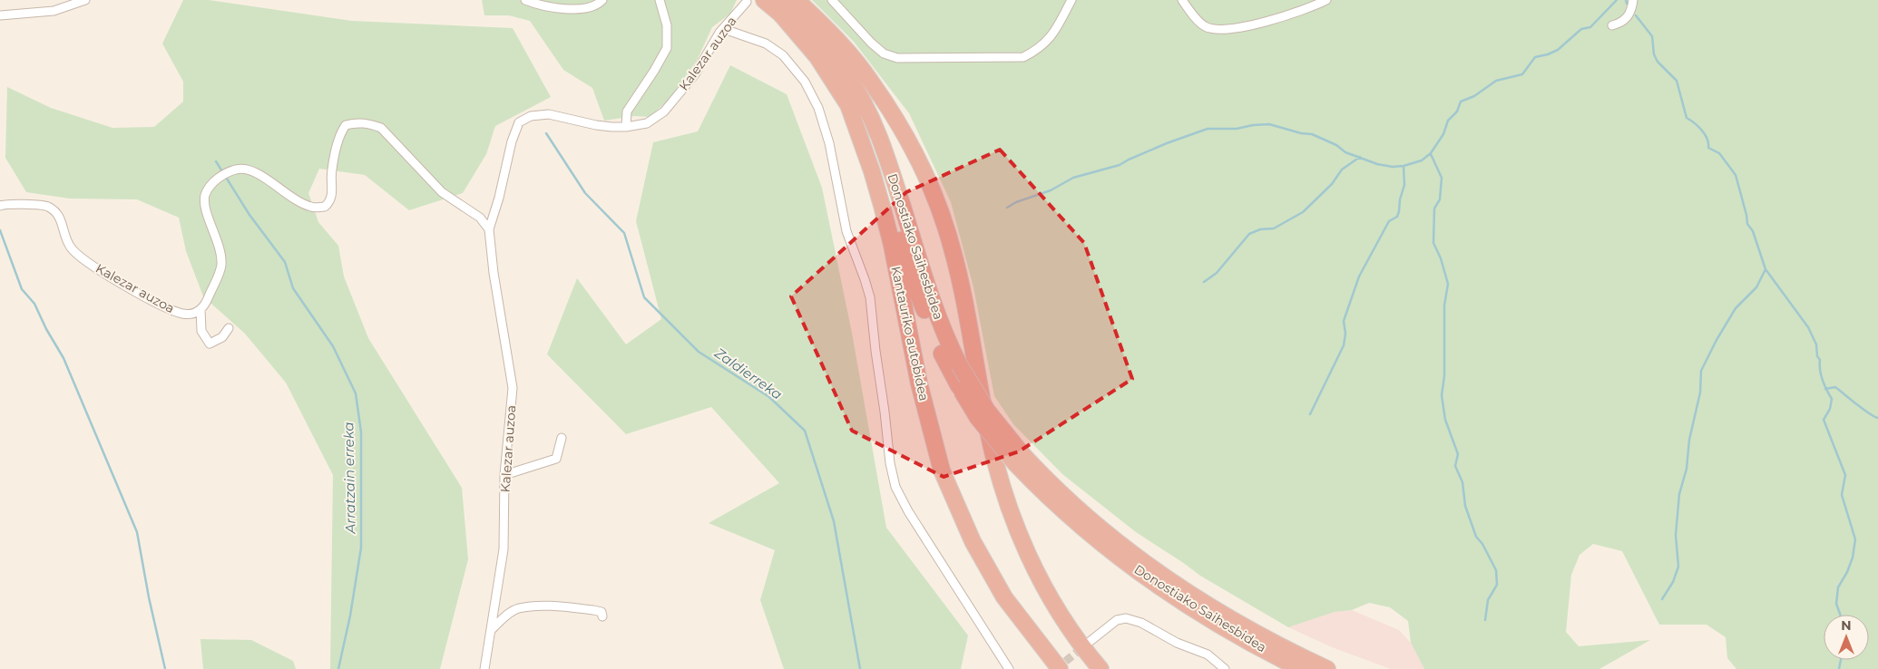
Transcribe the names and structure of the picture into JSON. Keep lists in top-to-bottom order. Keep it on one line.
{"streets":{"highway":["Donostiako Saihesbidea","Kantauriko autobidea"],"street":["Kalezar auzoa"]},"crossings":[["Donostiako Saihesbidea","Kantauriko autobidea"]],"water":["Zaldierreka","Arratzain erreka"],"north":"top"}
